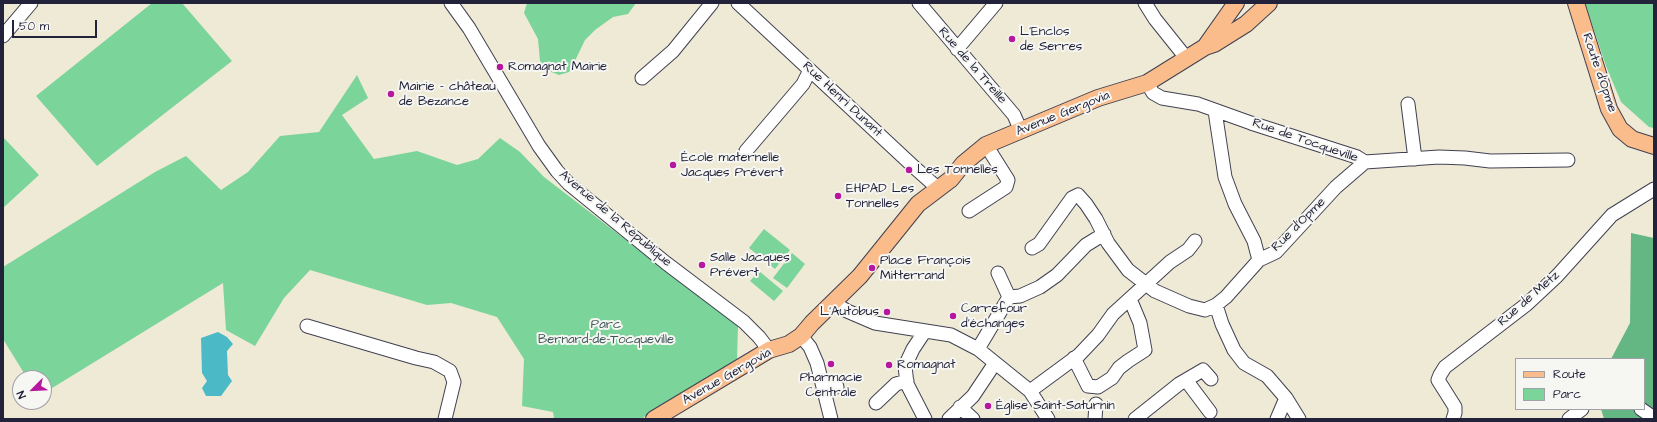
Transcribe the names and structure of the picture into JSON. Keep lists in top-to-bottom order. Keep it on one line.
{"streets":{"main road":["Route d'Opme","Avenue Gergovia"],"street":["Rue de la Treille","Rue Henri Dunant","Rue de Tocqueville","Avenue de la République","Rue d'Opme","Rue de Metz"]},"crossings":[["Rue de la Treille","Avenue Gergovia"],["Rue Henri Dunant","Avenue Gergovia"],["Avenue Gergovia","Rue de Tocqueville"],["Avenue Gergovia","Avenue de la République"],["Rue de Tocqueville","Rue d'Opme"]],"parks":["Parc Bernard-de-Tocqueville"],"places":["L'Enclos de Serres","Romagnat Mairie","Mairie - château de Bezance","École maternelle Jacques Prévert","Les Tonnelles","EHPAD Les Tonnelles","Salle Jacques Prévert","Place François Mitterrand","L'Autobus","Carrefour d'échanges","Pharmacie Centrale","Romagnat","Église Saint-Saturnin"],"legend":["Route","Parc"],"scale_bar":"50 m","north":"bottom left"}
